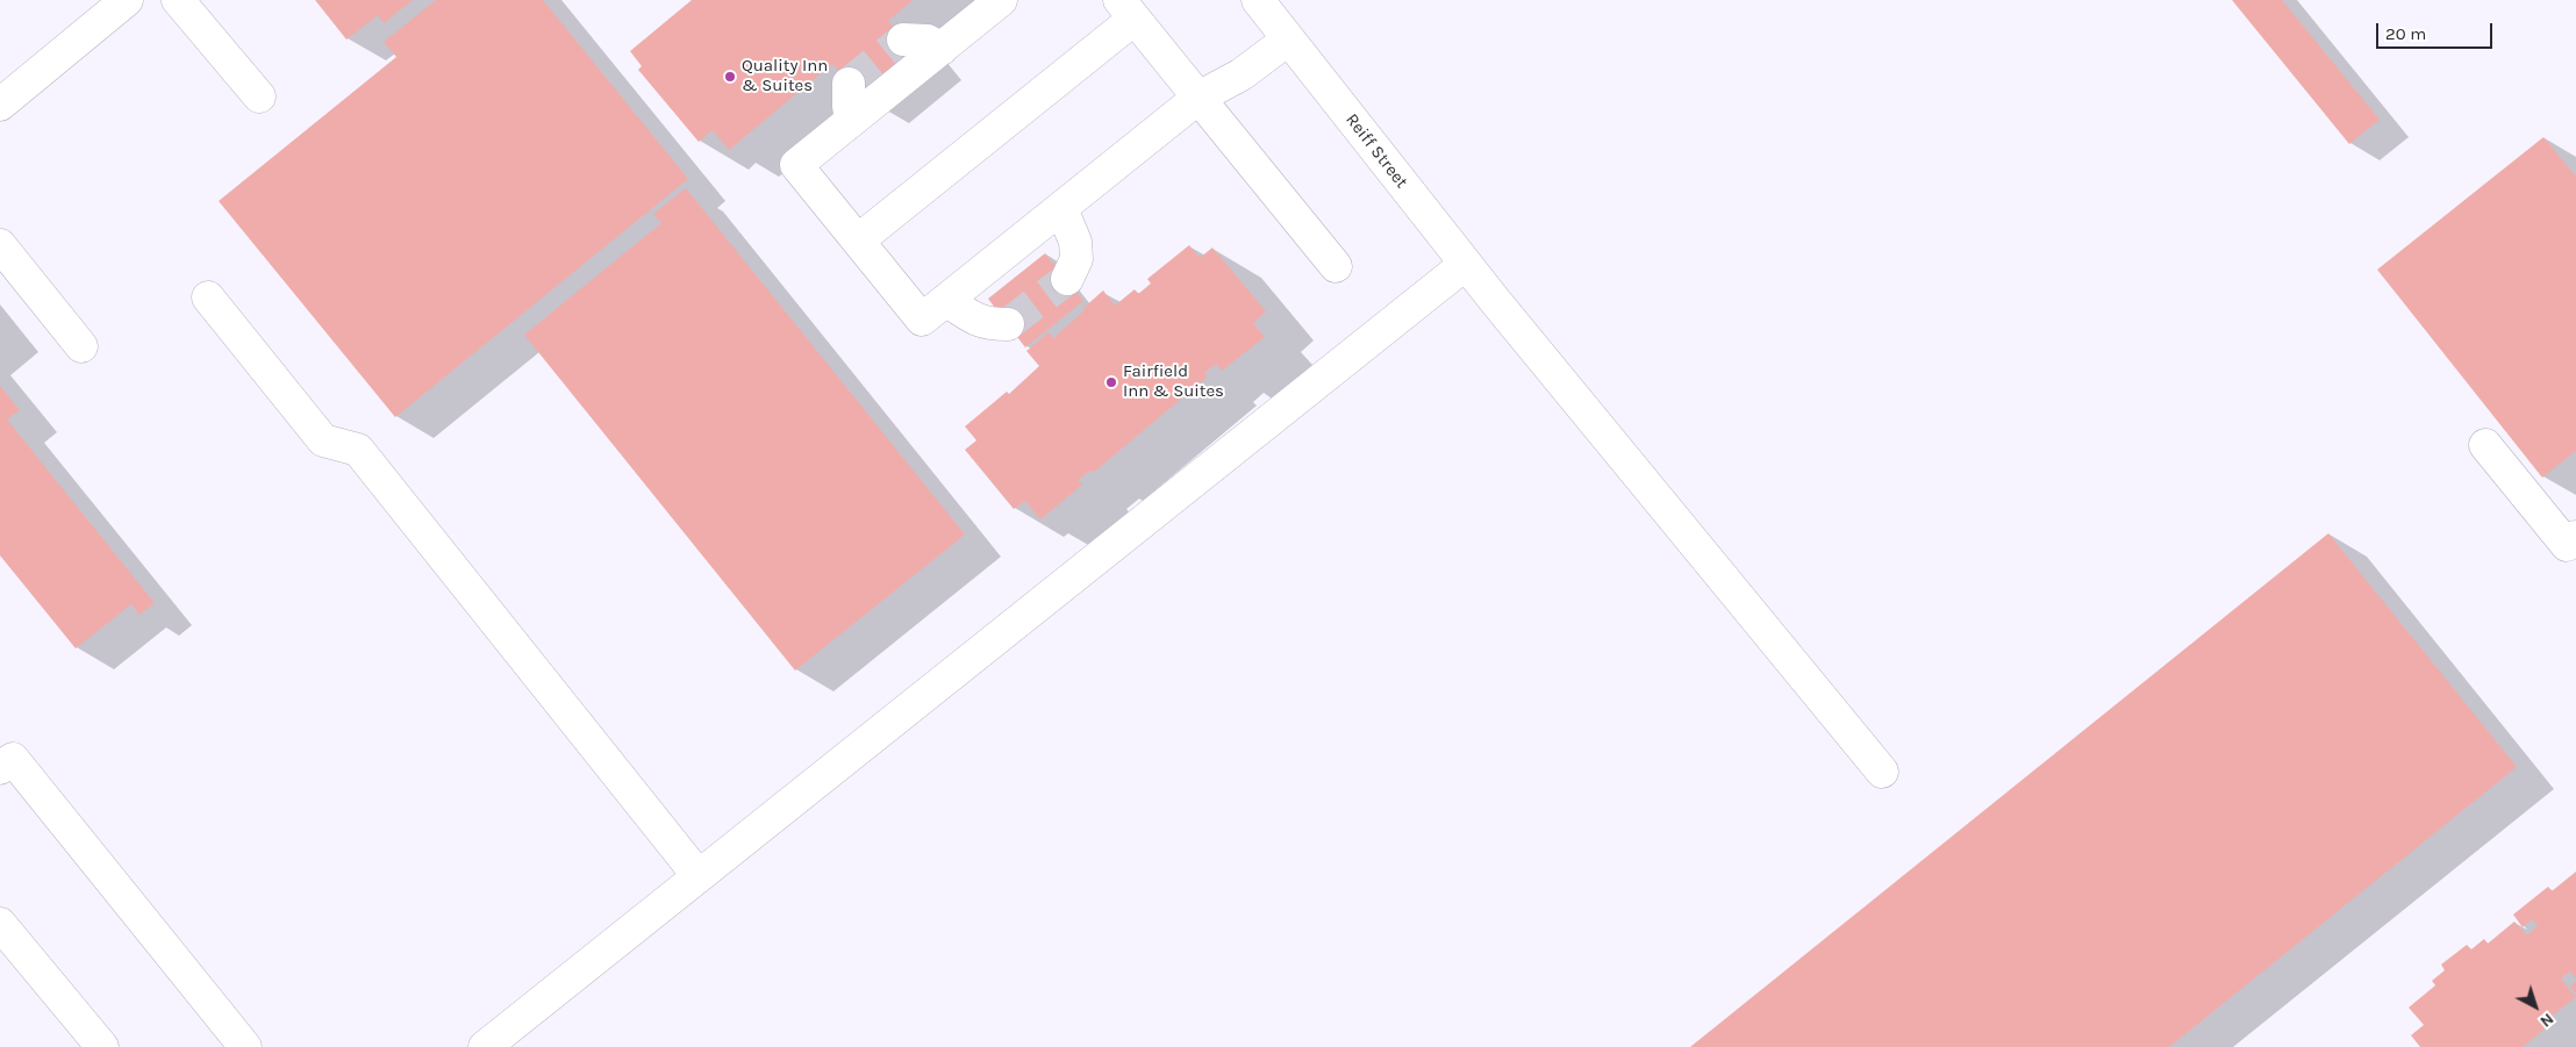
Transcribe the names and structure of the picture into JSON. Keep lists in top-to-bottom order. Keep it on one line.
{"streets":{"street":["Reiff Street"]},"places":["Quality Inn & Suites","Fairfield Inn & Suites"],"scale_bar":"20 m","north":"bottom right"}
